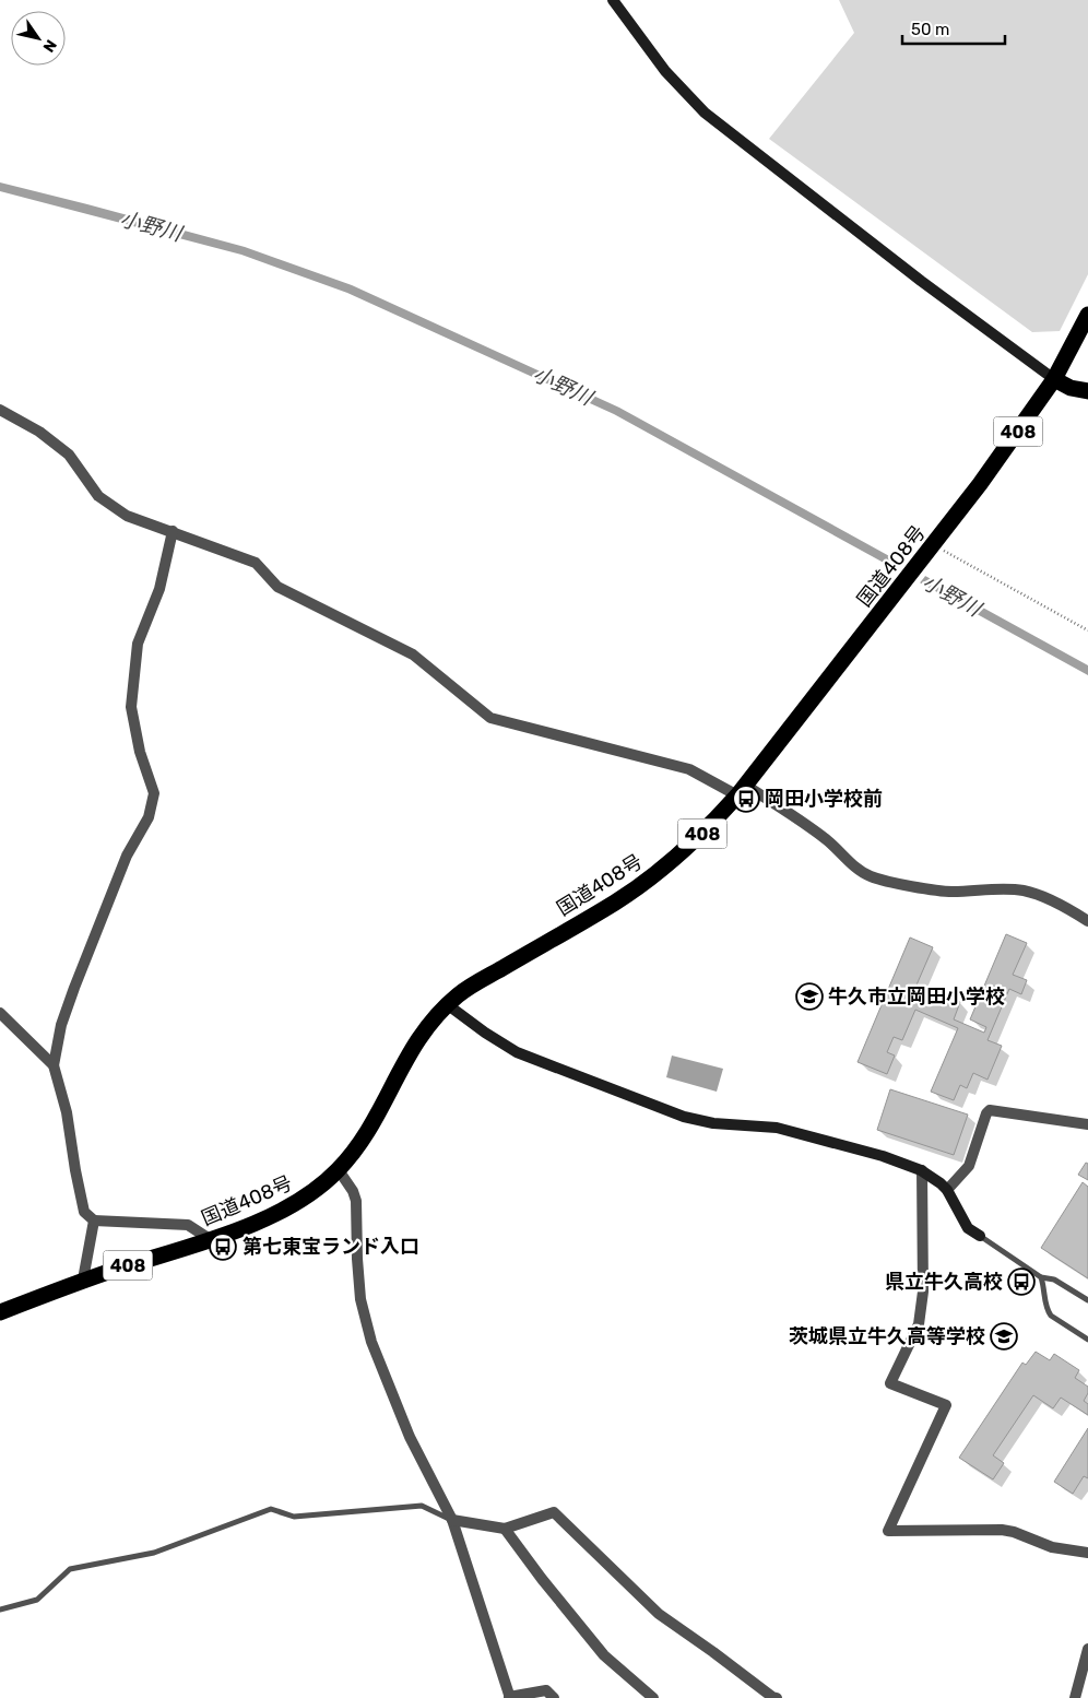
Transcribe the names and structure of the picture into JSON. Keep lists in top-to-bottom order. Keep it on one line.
{"streets":{"highway":["408","国道408号"]},"water":["小野川"],"places":{"bus stop":["岡田小学校前","第七東宝ランド入口","県立牛久高校"],"school or university":["牛久市立岡田小学校","茨城県立牛久高等学校"]},"scale_bar":"50 m","north":"bottom right"}
